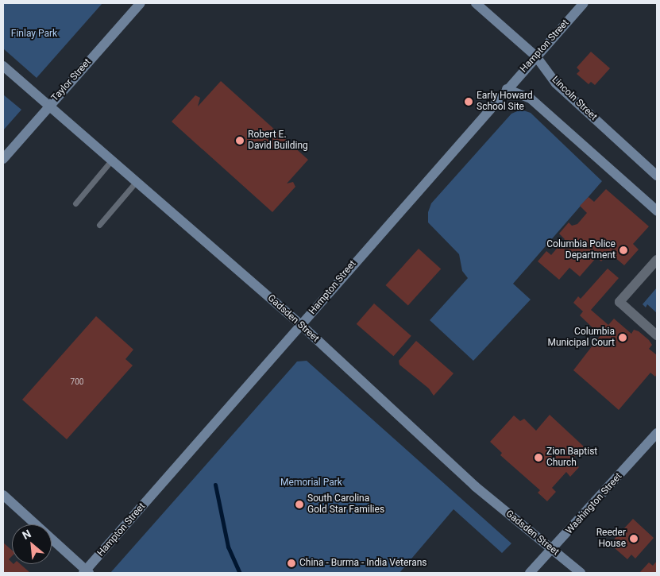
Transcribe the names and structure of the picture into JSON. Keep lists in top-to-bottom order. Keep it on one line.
{"streets":{"street":["Hampton Street","Taylor Street","Lincoln Street","Gadsden Street","Washington Street"]},"crossings":[["Hampton Street","Lincoln Street"],["Hampton Street","Gadsden Street"],["Taylor Street","Gadsden Street"],["Gadsden Street","Washington Street"]],"parks":["Finlay Park","Memorial Park"],"places":["Early Howard School Site","Robert E. David Building","Columbia Police Department","Columbia Municipal Court","Zion Baptist Church","South Carolina Gold Star Families","Reeder House","China - Burma - India Veterans"],"house_numbers":["700"],"north":"top left"}
